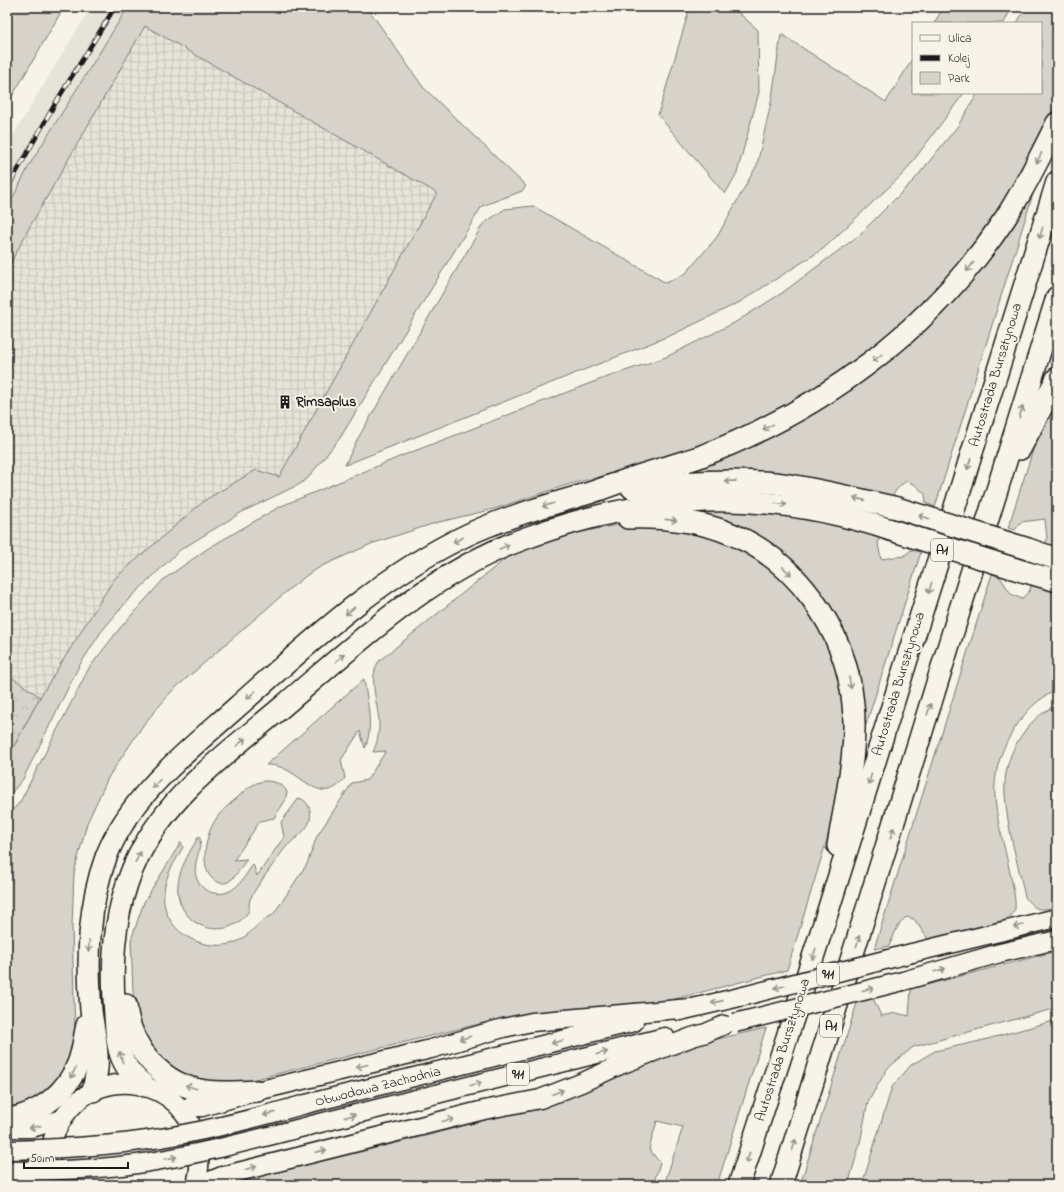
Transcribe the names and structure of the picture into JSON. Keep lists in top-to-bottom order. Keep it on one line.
{"streets":{"highway":["Autostrada Bursztynowa","A1"],"main road":["911","Obwodowa Zachodnia"]},"crossings":[["911","Obwodowa Zachodnia"]],"places":{"building":["Rimsaplus"]},"legend":["Ulica","Kolej","Park"],"scale_bar":"50 m"}
